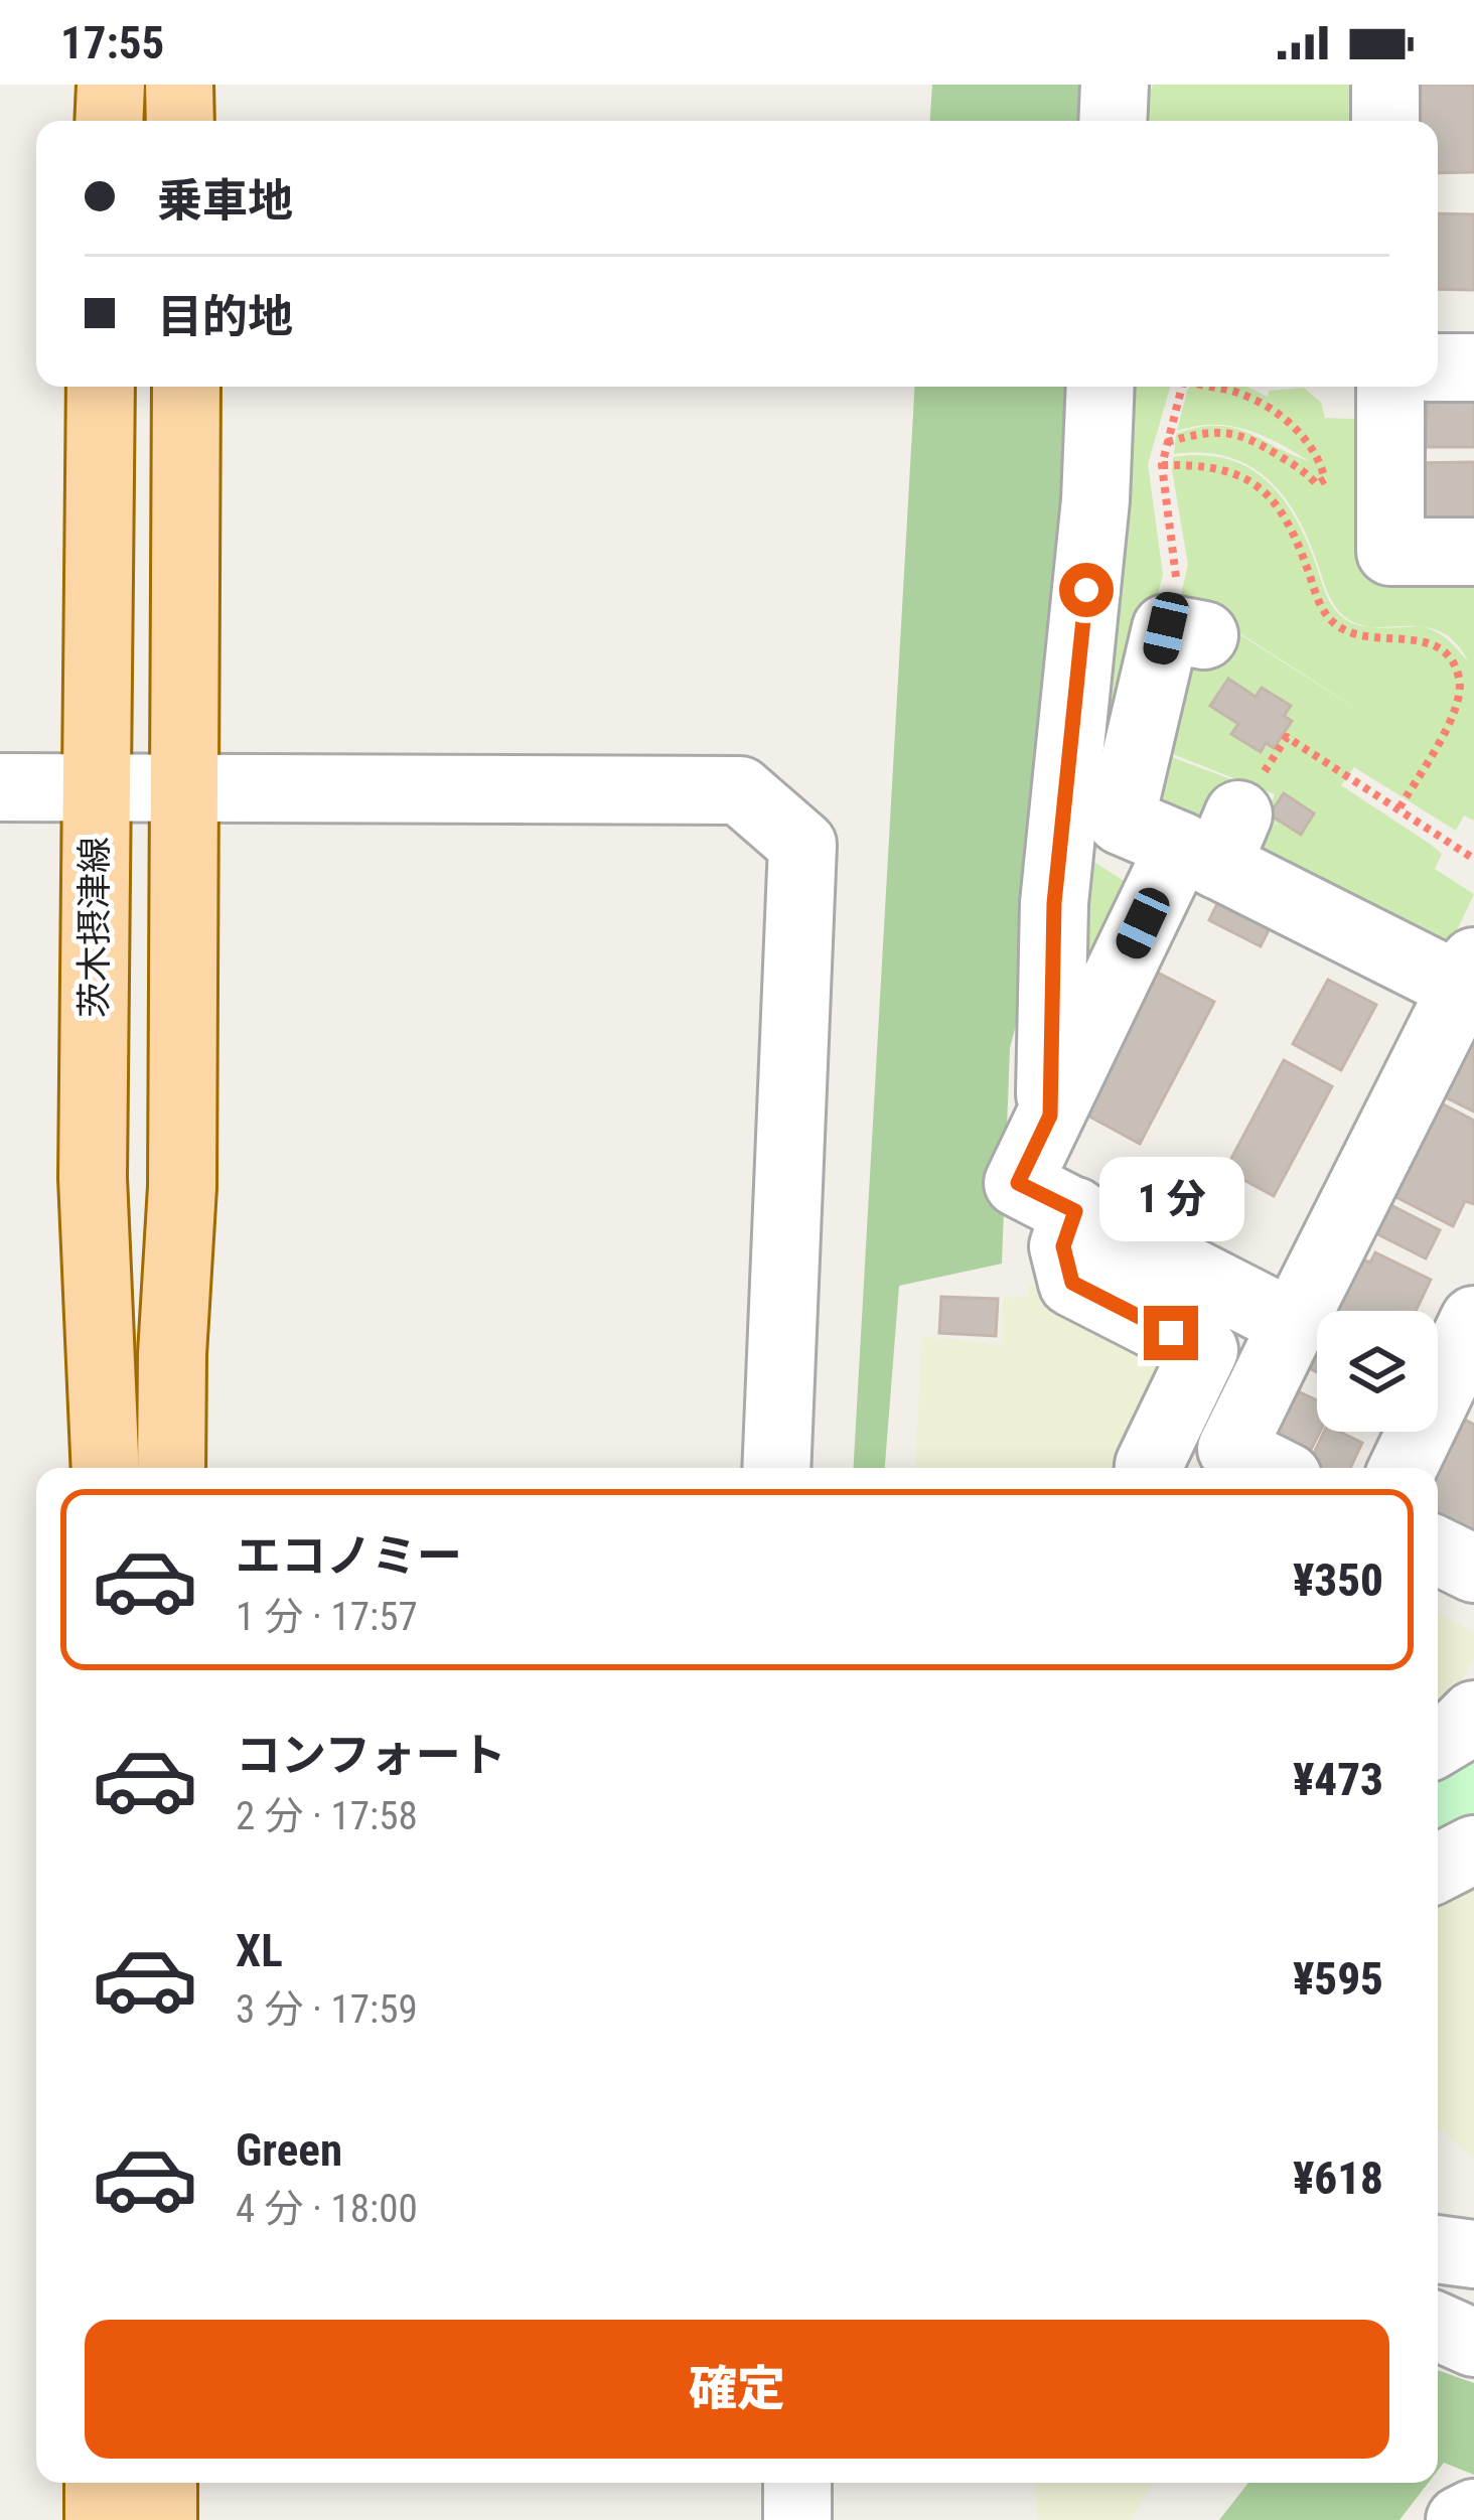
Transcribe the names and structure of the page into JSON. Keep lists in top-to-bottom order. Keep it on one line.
{"streets":{"main road":["茨木摂津線"]},"page":{"status":"17:55","banner":["乗車地","目的地"],"bubble":"1 分","list":[{"name":"エコノミー","note":"1 分 · 17:57","value":"¥350"},{"name":"コンフォート","note":"2 分 · 17:58","value":"¥473"},{"name":"XL","note":"3 分 · 17:59","value":"¥595"},{"name":"Green","note":"4 分 · 18:00","value":"¥618"}],"buttons":"確定"}}
